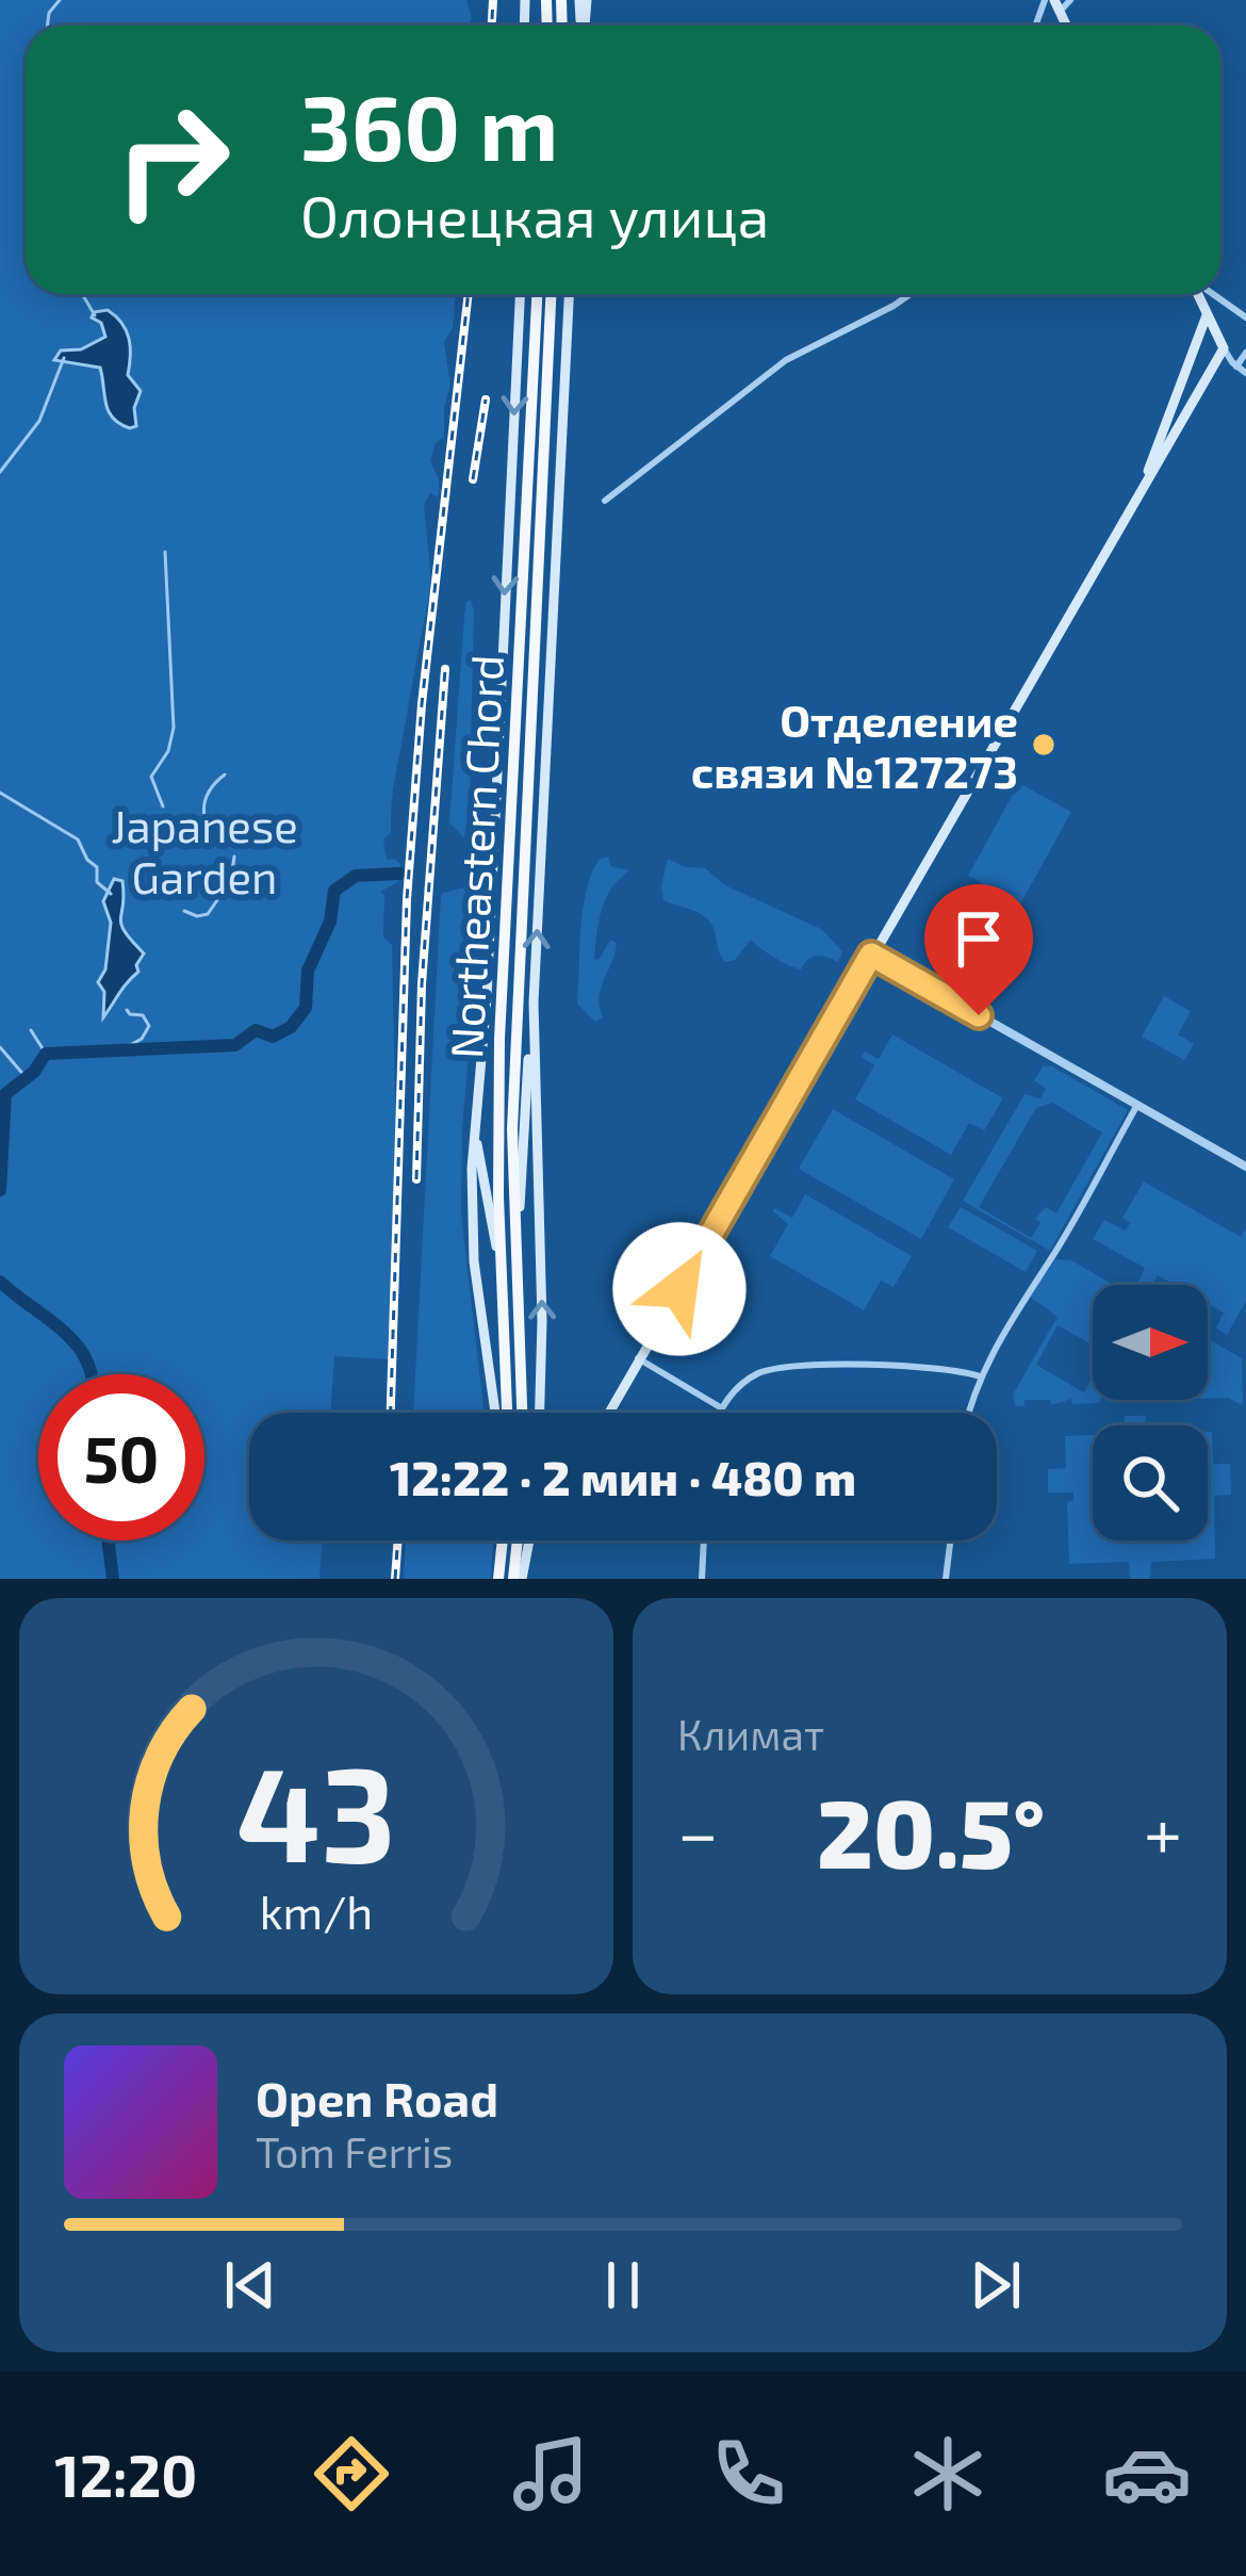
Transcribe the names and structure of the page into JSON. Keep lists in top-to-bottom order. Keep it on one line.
{"streets":{"main road":["Northeastern Chord"]},"parks":["Japanese Garden"],"places":["Отделение связи №127273"],"north":"right","page":{"turn":["360 m","Олонецкая улица"],"limit":"50","trip":"12:22 · 2 мин · 480 m","tile":"Климат","heat":["−","20.5°","+"],"song":["Open Road","Tom Ferris"],"tabs":"12:20","gauge":["43","km/h"]}}
